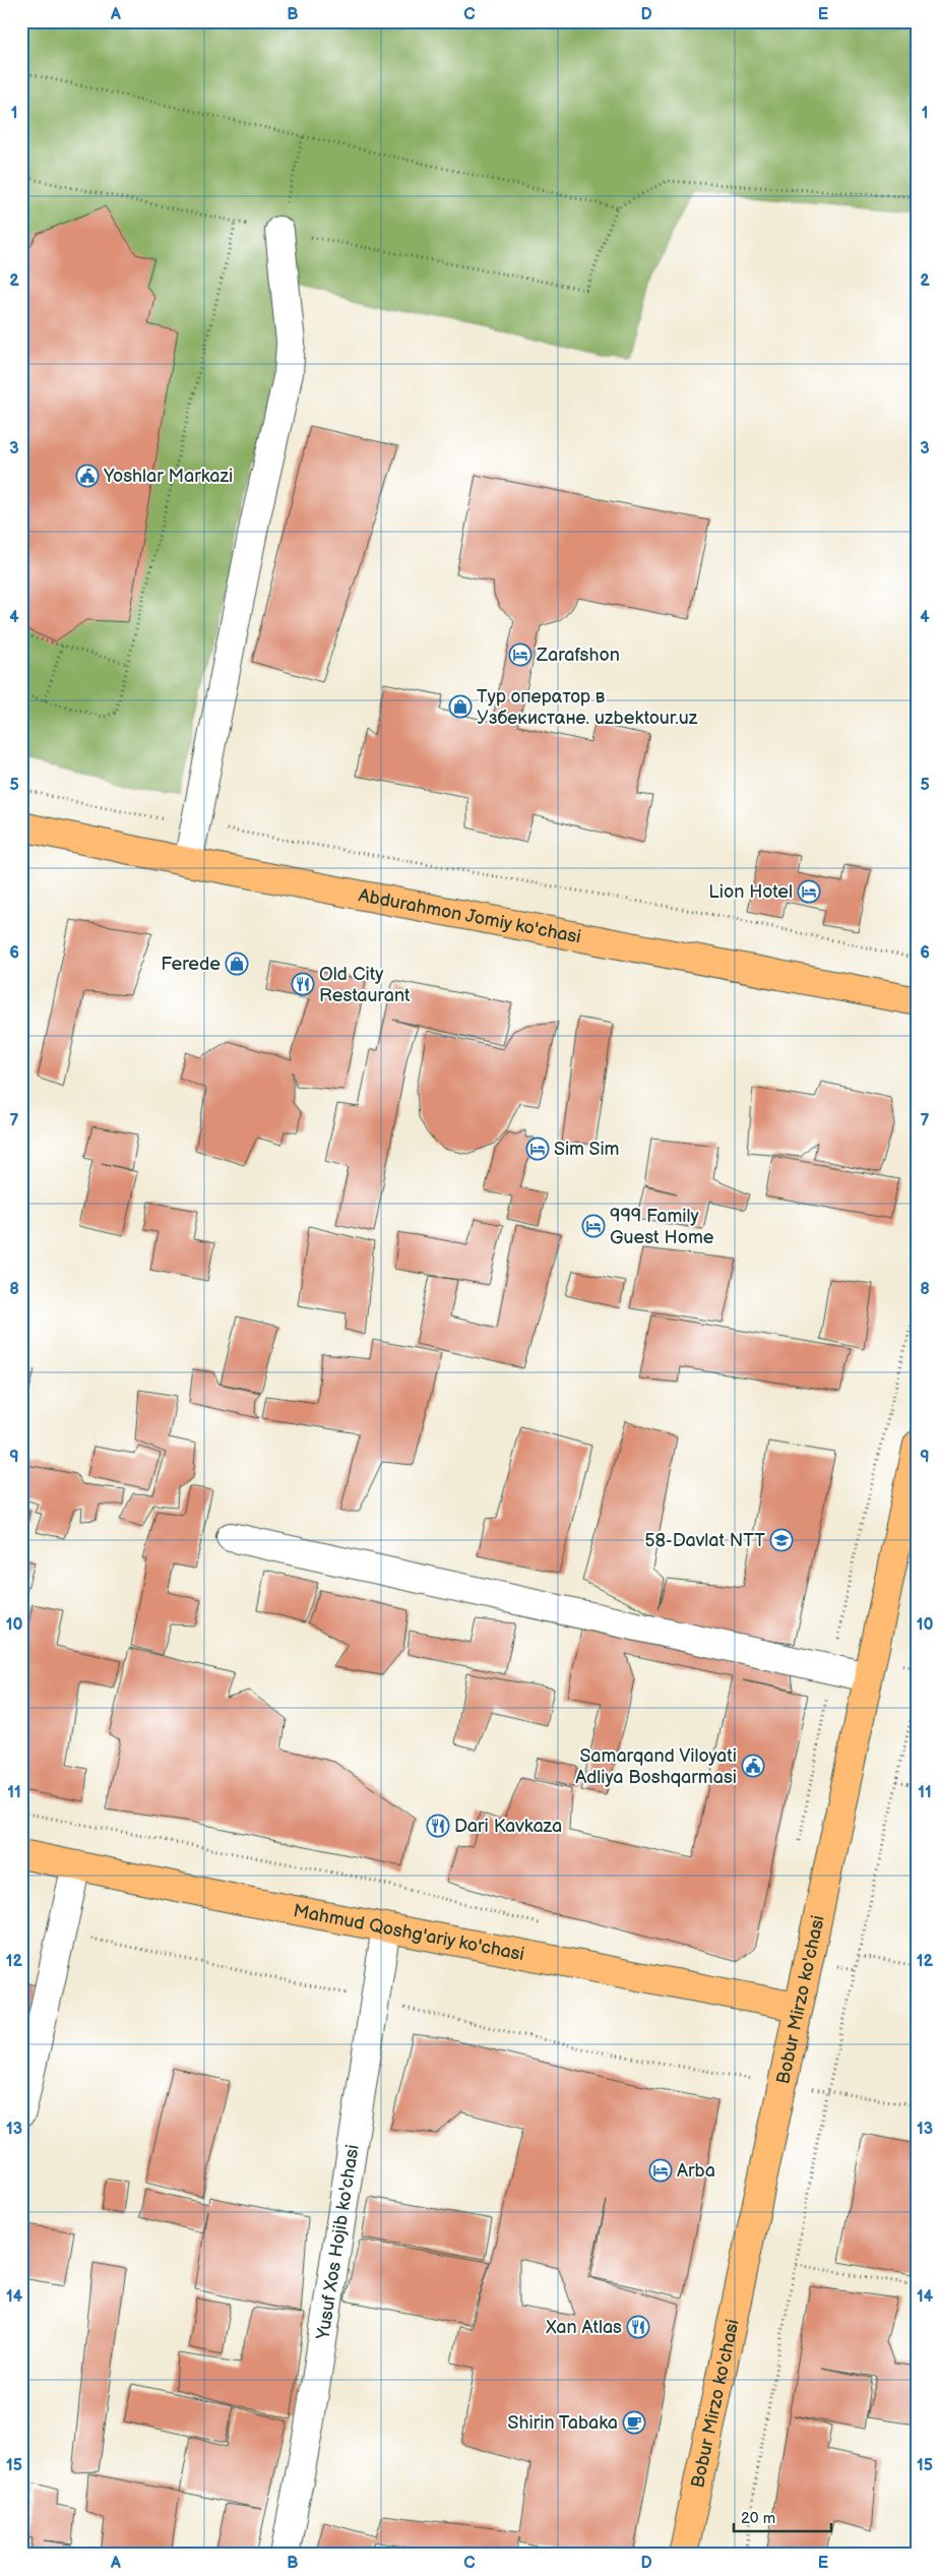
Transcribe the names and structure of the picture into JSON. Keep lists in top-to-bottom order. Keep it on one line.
{"streets":{"main road":["Abdurahmon Jomiy ko'chasi","Mahmud Qoshg'ariy ko'chasi","Bobur Mirzo ko'chasi"],"street":["Yusuf Xos Hojib ko'chasi"]},"crossings":[["Mahmud Qoshg'ariy ko'chasi","Bobur Mirzo ko'chasi"],["Mahmud Qoshg'ariy ko'chasi","Yusuf Xos Hojib ko'chasi"]],"places":{"public building":["Yoshlar Markazi","Samarqand Viloyati Adliya Boshqarmasi"],"hotel":["Zarafshon","Lion Hotel","Sim Sim","999 Family Guest Home","Arba"],"shop":["Тур оператор в Узбекистане. uzbektour.uz","Ferede"],"restaurant":["Old City Restaurant","Dari Kavkaza","Xan Atlas"],"school or university":["58-Davlat NTT"],"cafe":["Shirin Tabaka"]},"scale_bar":"20 m","grid":{"columns":["A","B","C","D","E"],"rows":["1","2","3","4","5","6","7","8","9","10","11","12","13","14","15"]}}
